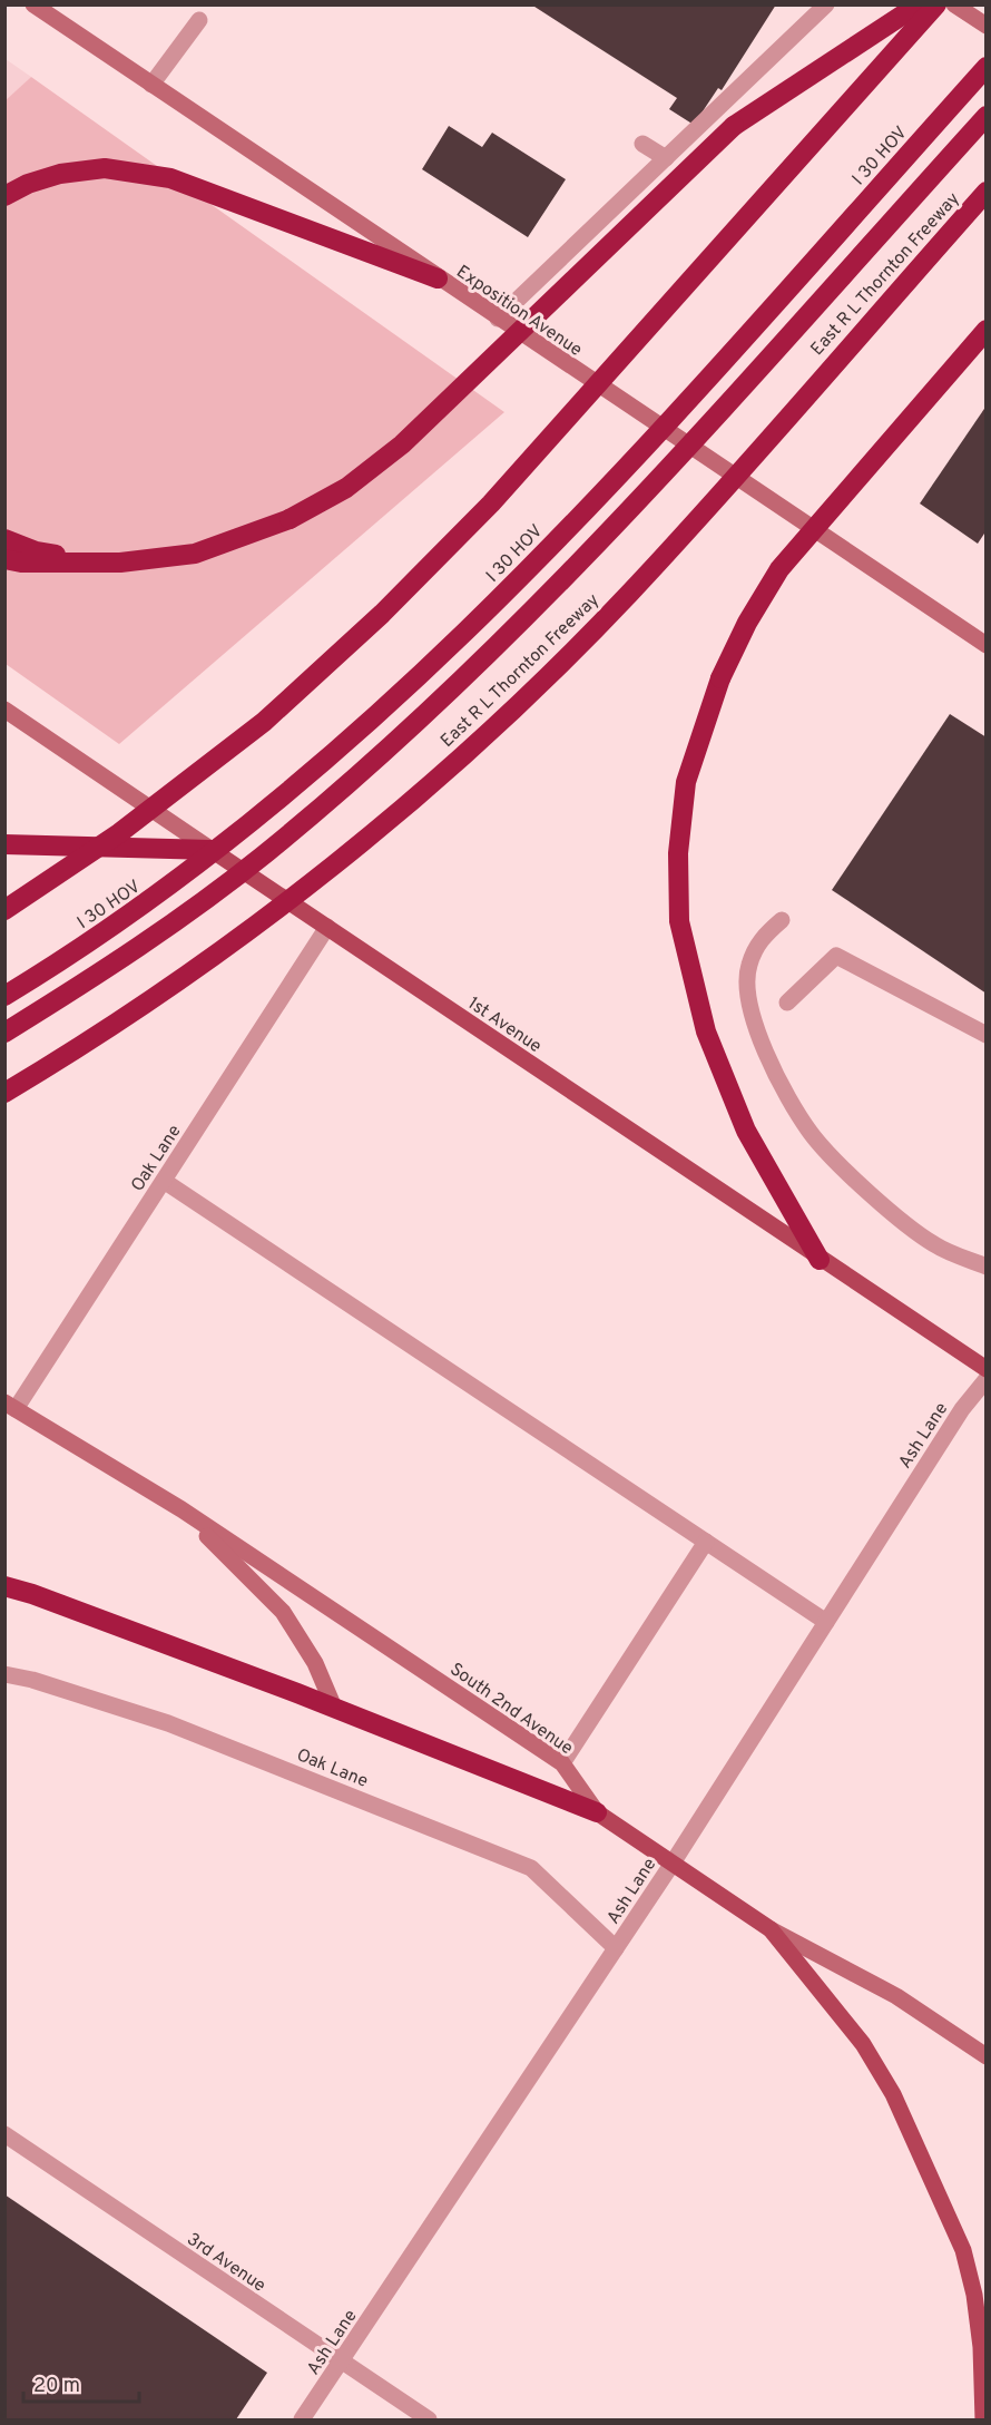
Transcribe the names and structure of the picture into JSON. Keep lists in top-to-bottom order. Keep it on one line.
{"streets":{"highway":["I 30 HOV","East R L Thornton Freeway"],"main road":["Exposition Avenue","1st Avenue","South 2nd Avenue"],"street":["Oak Lane","Ash Lane","3rd Avenue"]},"crossings":[["1st Avenue","Oak Lane"],["Oak Lane","Ash Lane"],["Oak Lane","South 2nd Avenue"],["Ash Lane","South 2nd Avenue"],["Ash Lane","3rd Avenue"]],"scale_bar":"20 m"}
